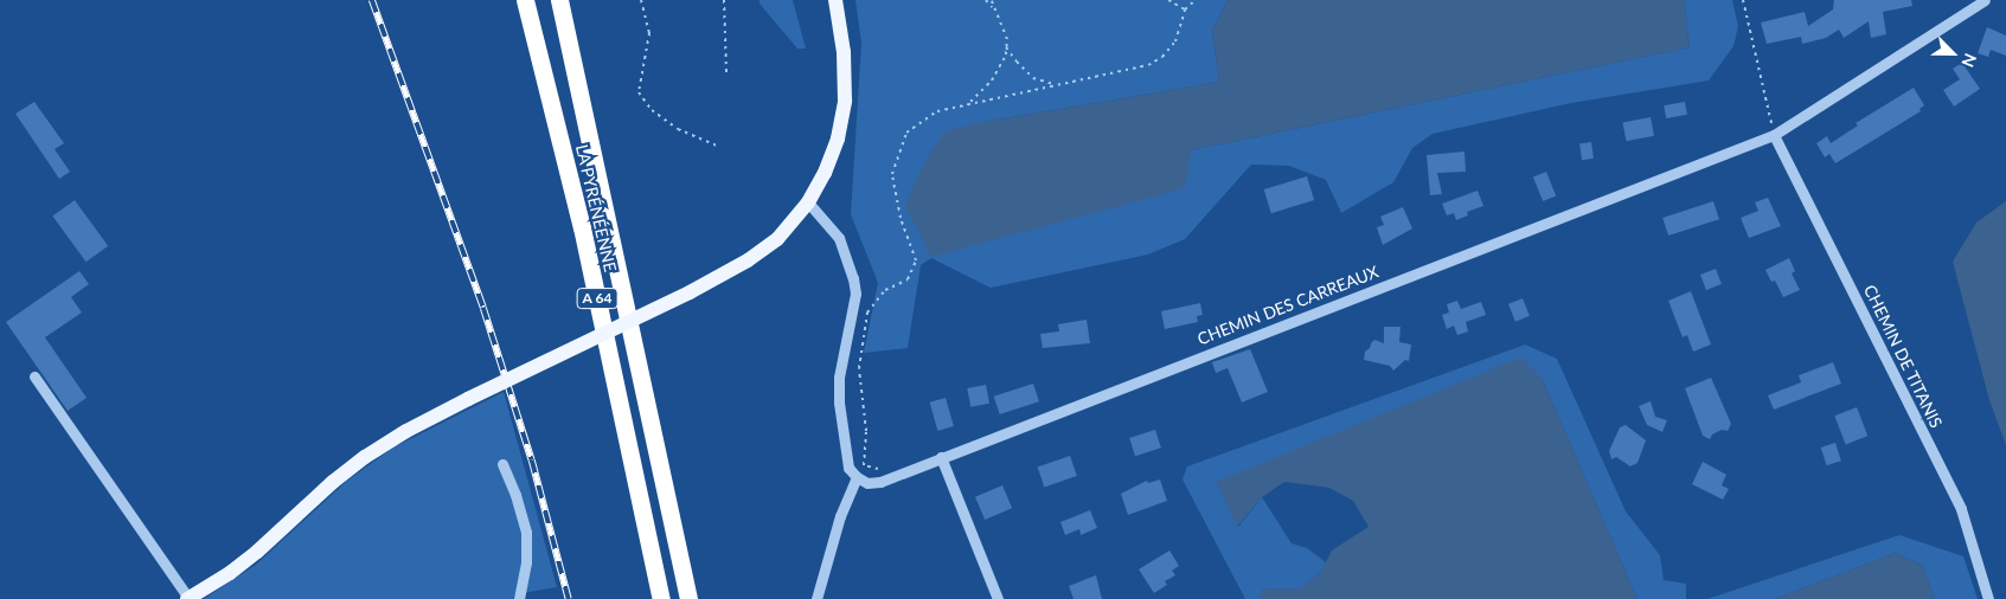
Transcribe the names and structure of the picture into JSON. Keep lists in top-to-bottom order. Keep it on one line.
{"streets":{"highway":["LA PYRÉNÉENNE","A 64"],"street":["CHEMIN DES CARREAUX","CHEMIN DE TITANIS"]},"crossings":[["CHEMIN DES CARREAUX","CHEMIN DE TITANIS"]],"north":"bottom right"}
